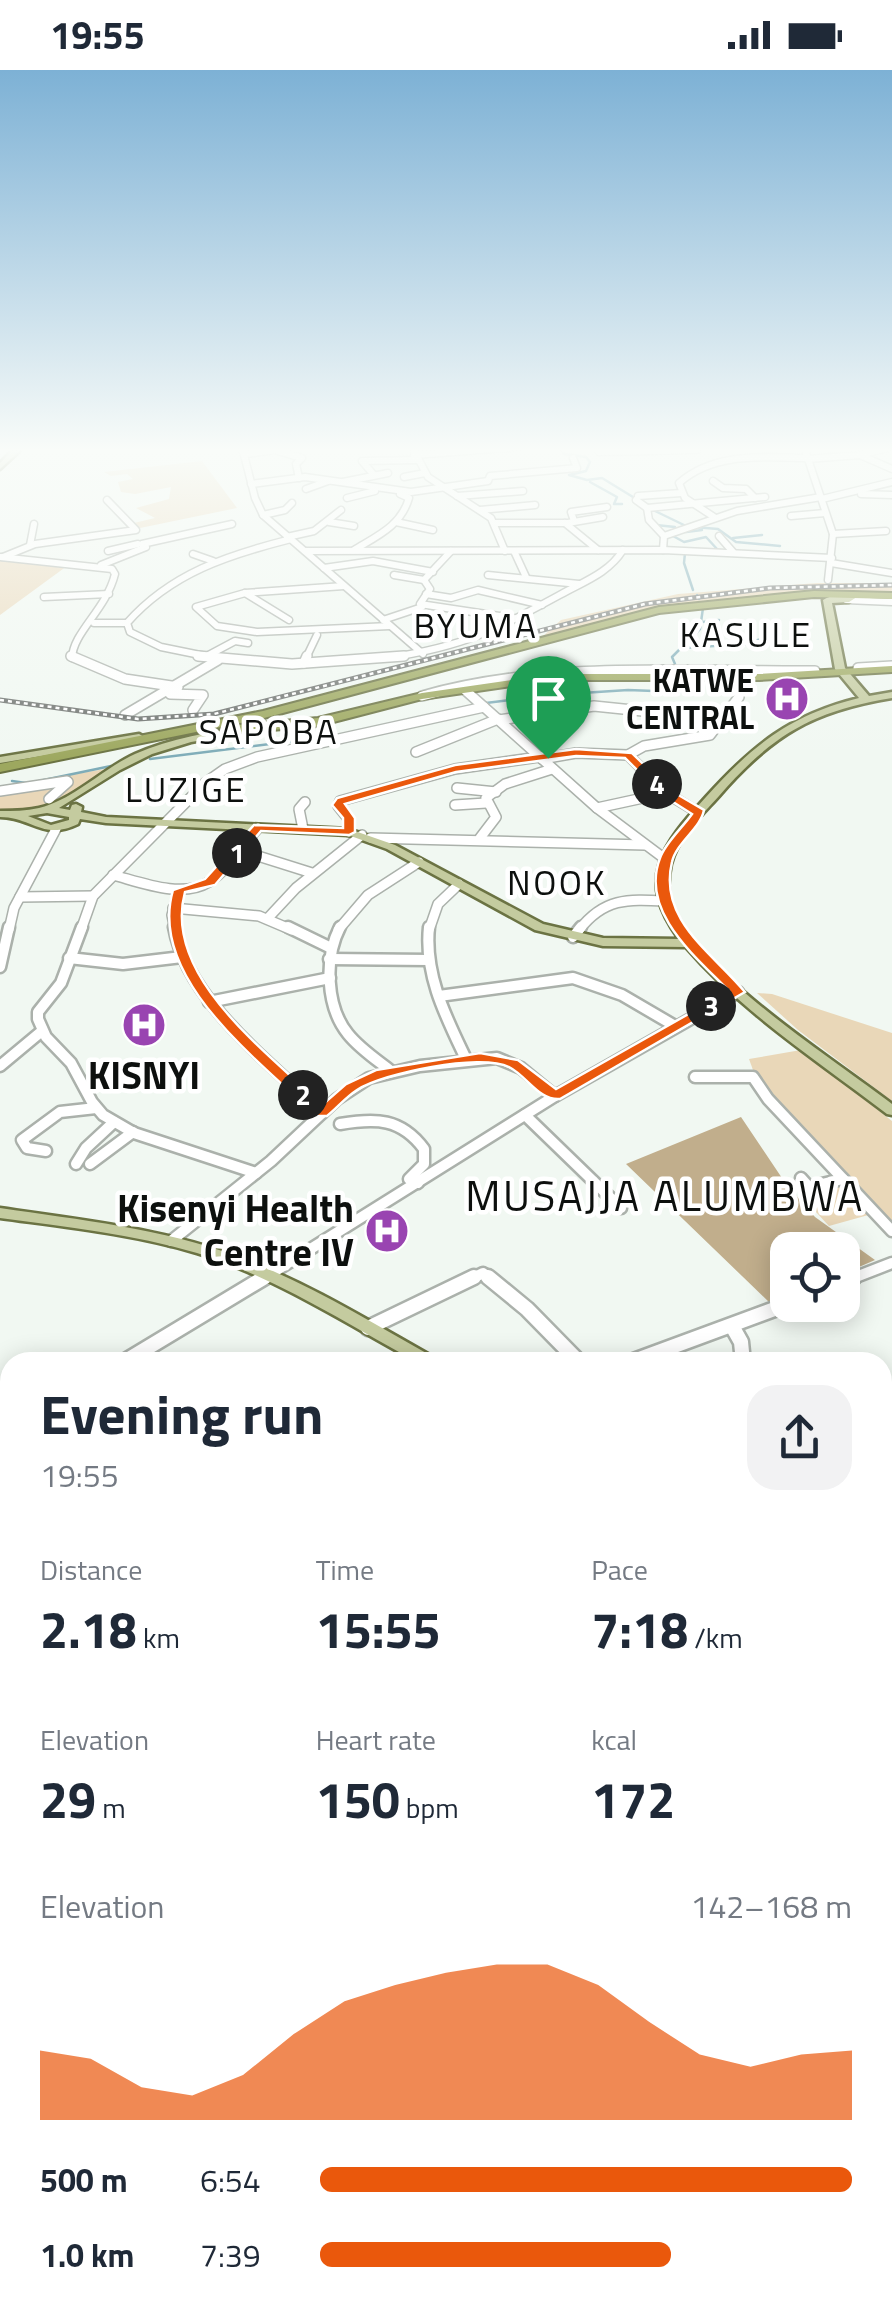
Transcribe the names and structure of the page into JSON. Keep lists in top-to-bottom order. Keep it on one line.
{"districts":["BYUMA","KASULE","SAPOBA","LUZIGE","NOOK","MUSAJJA ALUMBWA"],"places":{"hospital":["KATWE CENTRAL","KISNYI","Kisenyi Health Centre IV"]},"page":{"status":"19:55","pins":["4","1","3","2"],"heading":["Evening run","19:55"],"stats":[["Distance","2.18 km"],["Time","15:55"],["Pace","7:18 /km"],["Elevation","29 m"],["Heart rate","150 bpm"],["kcal","172"]],"chart":["Elevation","142–168 m"],"list":[{"name":"500 m","note":"6:54"},{"name":"1.0 km","note":"7:39"}]}}
